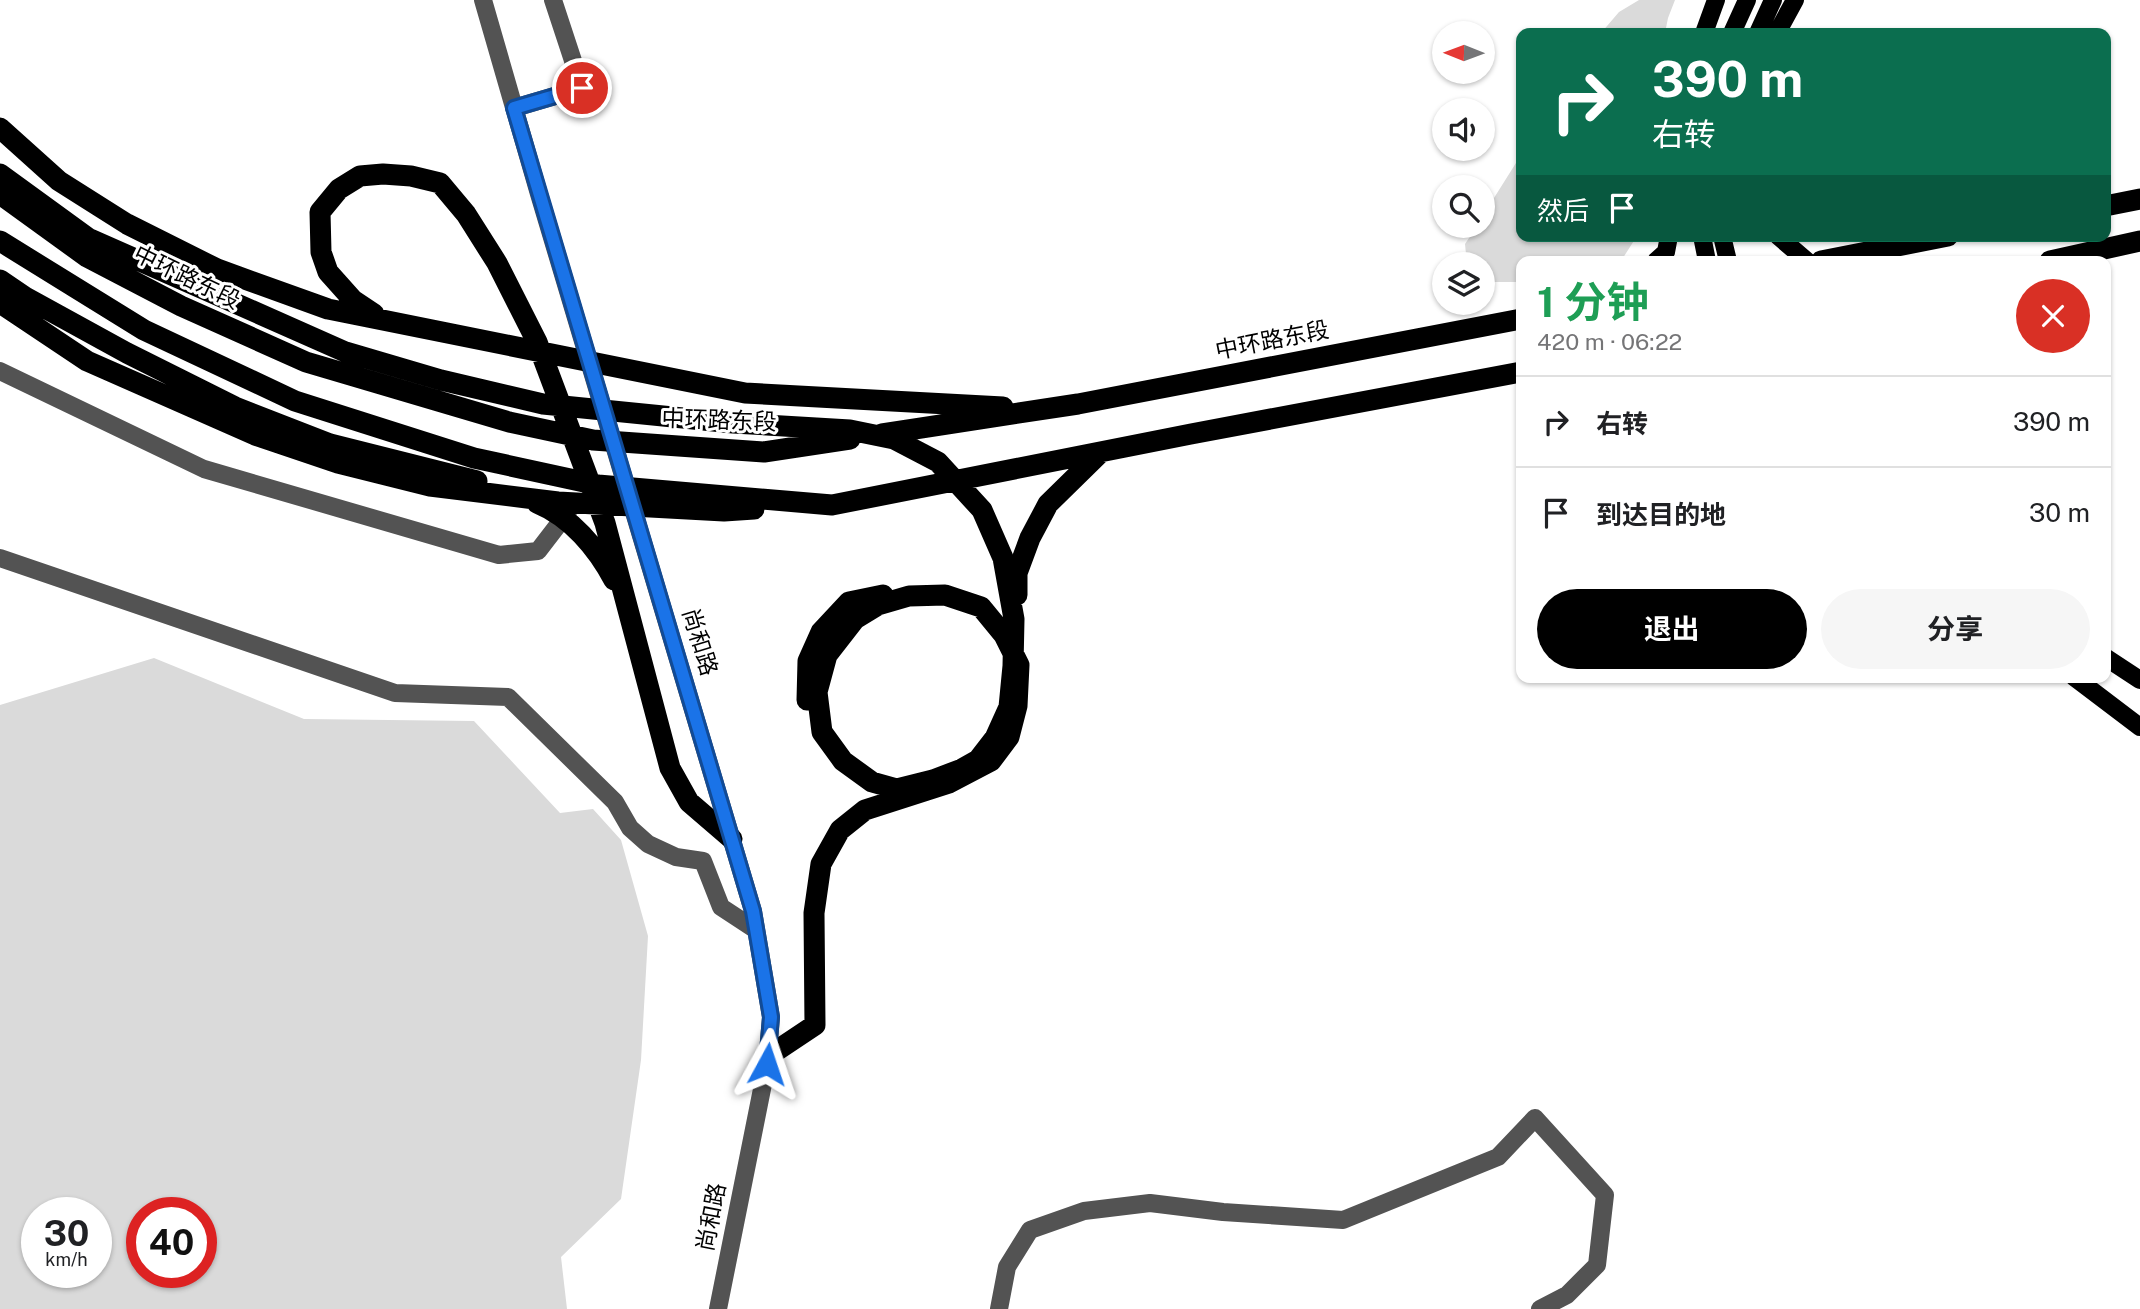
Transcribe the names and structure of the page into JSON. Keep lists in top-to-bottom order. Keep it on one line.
{"streets":{"highway":["中环路东段"],"street":["尚和路"]},"north":"left","page":{"turn":["390 m","右转"],"then":"然后","heading":["1 分钟","420 m · 06:22"],"list":[{"name":"右转","value":"390 m"},{"name":"到达目的地","value":"30 m"}],"buttons":["退出","分享"],"speed":"30 km/h","limit":"40"}}
